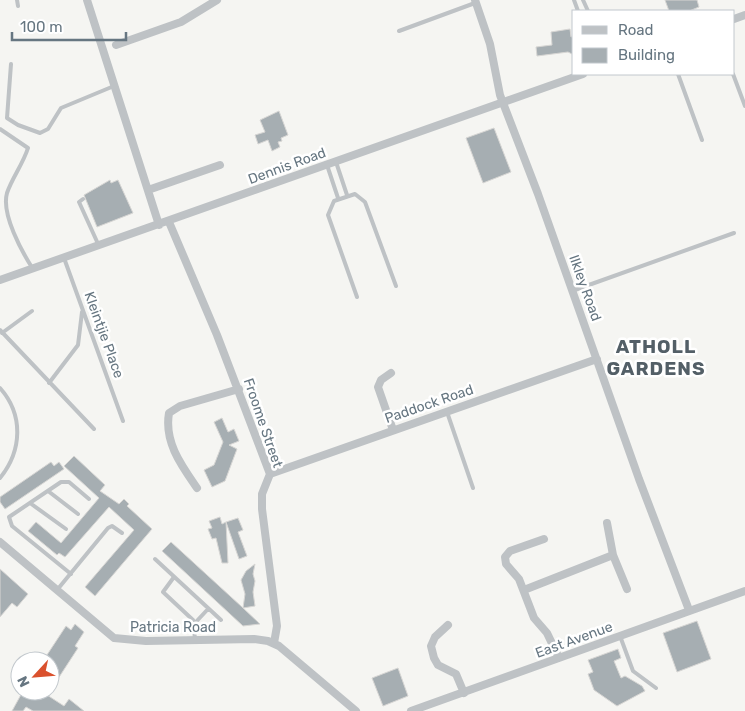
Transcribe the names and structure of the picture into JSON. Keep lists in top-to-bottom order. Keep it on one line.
{"streets":{"street":["Dennis Road","Ilkley Road","Paddock Road","Froome Street","Patricia Road","East Avenue"],"lane":["Kleintjie Place"]},"crossings":[["Dennis Road","Ilkley Road"],["Dennis Road","Kleintjie Place"],["Dennis Road","Froome Street"],["Ilkley Road","Paddock Road"],["Ilkley Road","East Avenue"],["Paddock Road","Froome Street"],["Froome Street","Patricia Road"]],"districts":["ATHOLL GARDENS"],"legend":["Road","Building"],"scale_bar":"100 m","north":"bottom left"}
